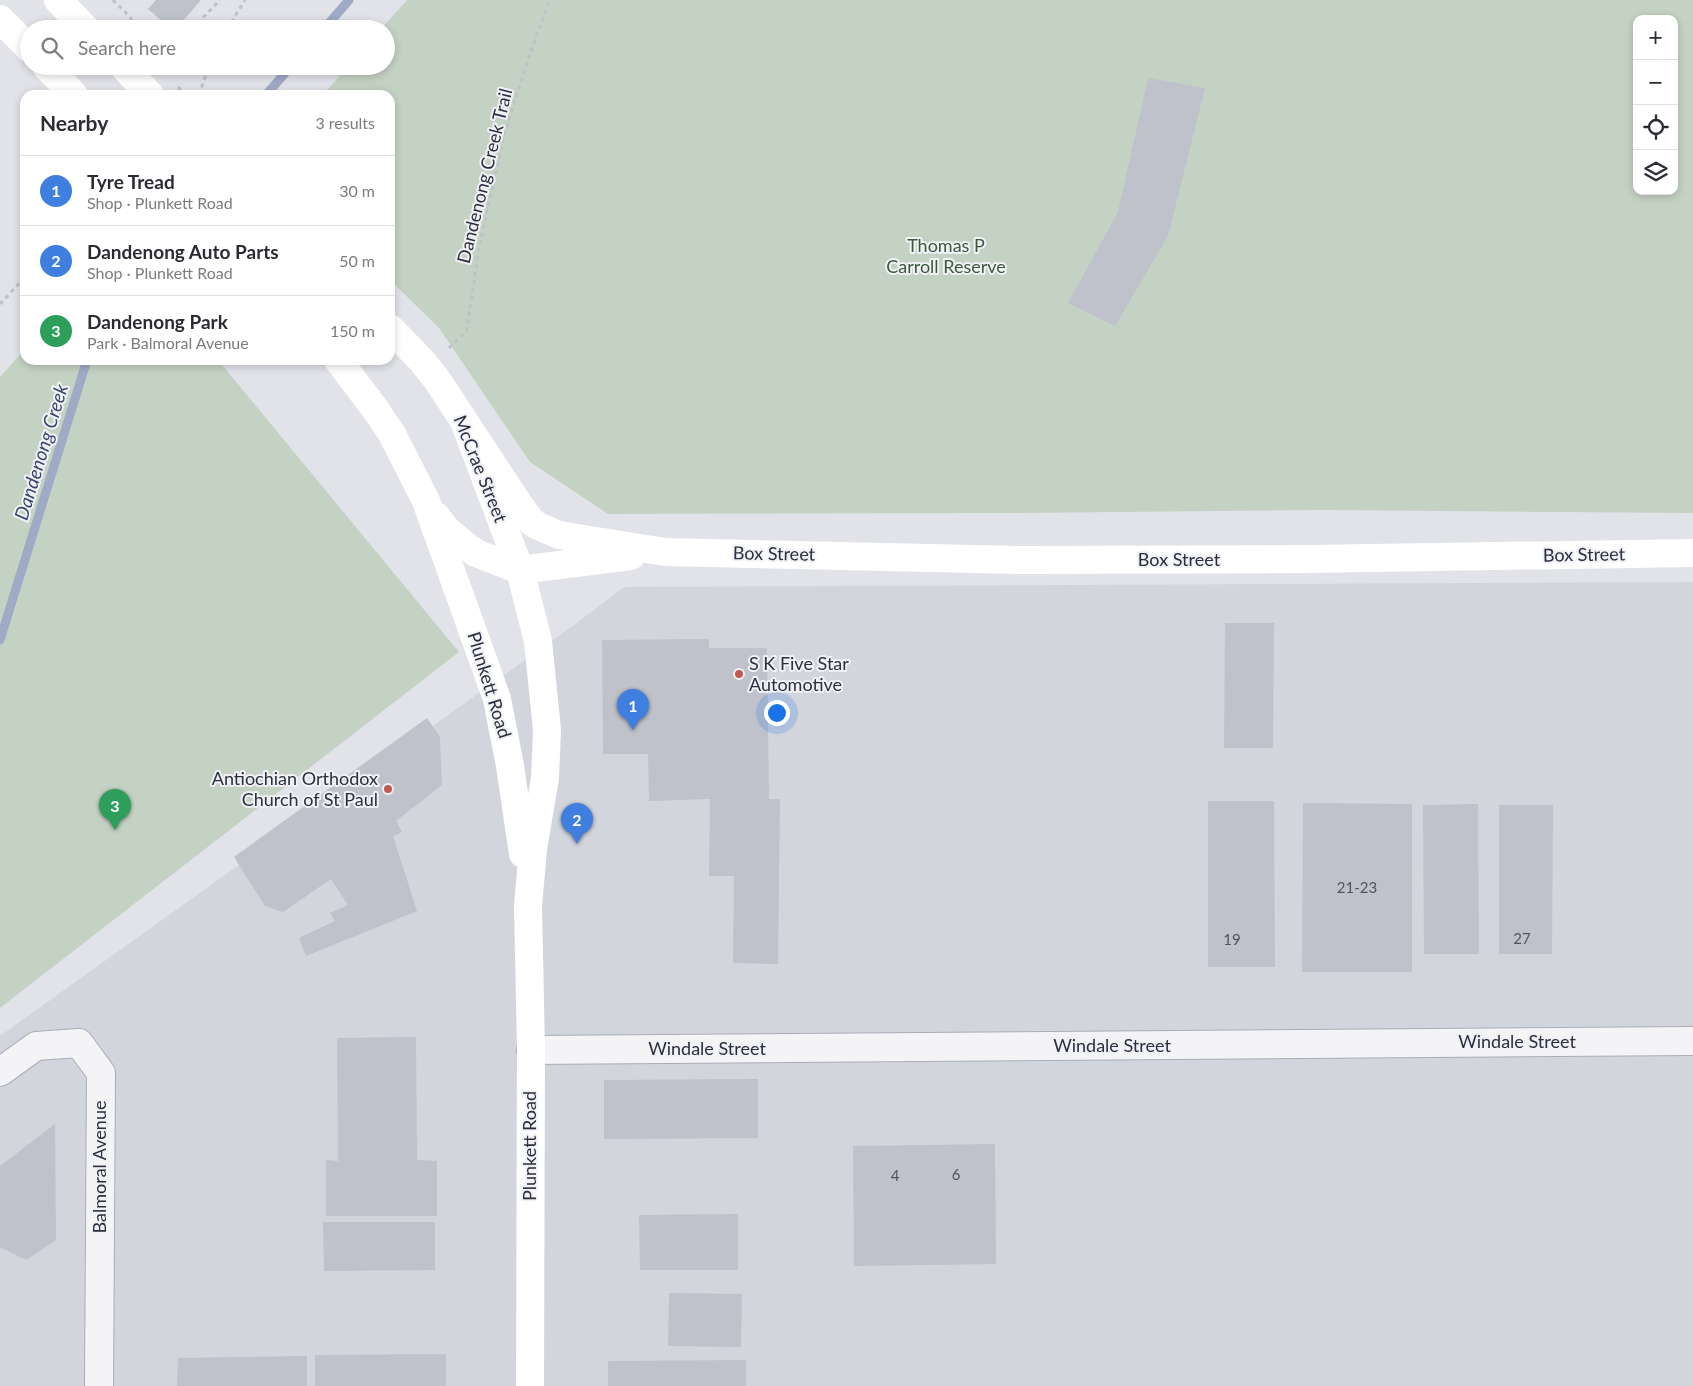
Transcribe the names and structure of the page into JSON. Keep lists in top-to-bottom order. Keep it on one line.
{"streets":{"main road":["McCrae Street","Box Street","Plunkett Road"],"street":["Windale Street","Balmoral Avenue"],"path":["Dandenong Creek Trail"]},"crossings":[["McCrae Street","Box Street"],["McCrae Street","Plunkett Road"],["Box Street","Plunkett Road"],["Plunkett Road","Windale Street"]],"water":["Dandenong Creek"],"parks":["Thomas P Carroll Reserve"],"places":["S K Five Star Automotive","Antiochian Orthodox Church of St Paul"],"house_numbers":["21-23","27","19","6","4"],"page":{"map_buttons":["+","−"],"search":"Search here","heading":["Nearby","3 results"],"list":[{"mark":"1","name":"Tyre Tread","note":"Shop · Plunkett Road","value":"30 m"},{"mark":"2","name":"Dandenong Auto Parts","note":"Shop · Plunkett Road","value":"50 m"},{"mark":"3","name":"Dandenong Park","note":"Park · Balmoral Avenue","value":"150 m"}],"pins":["1","3","2"]}}
